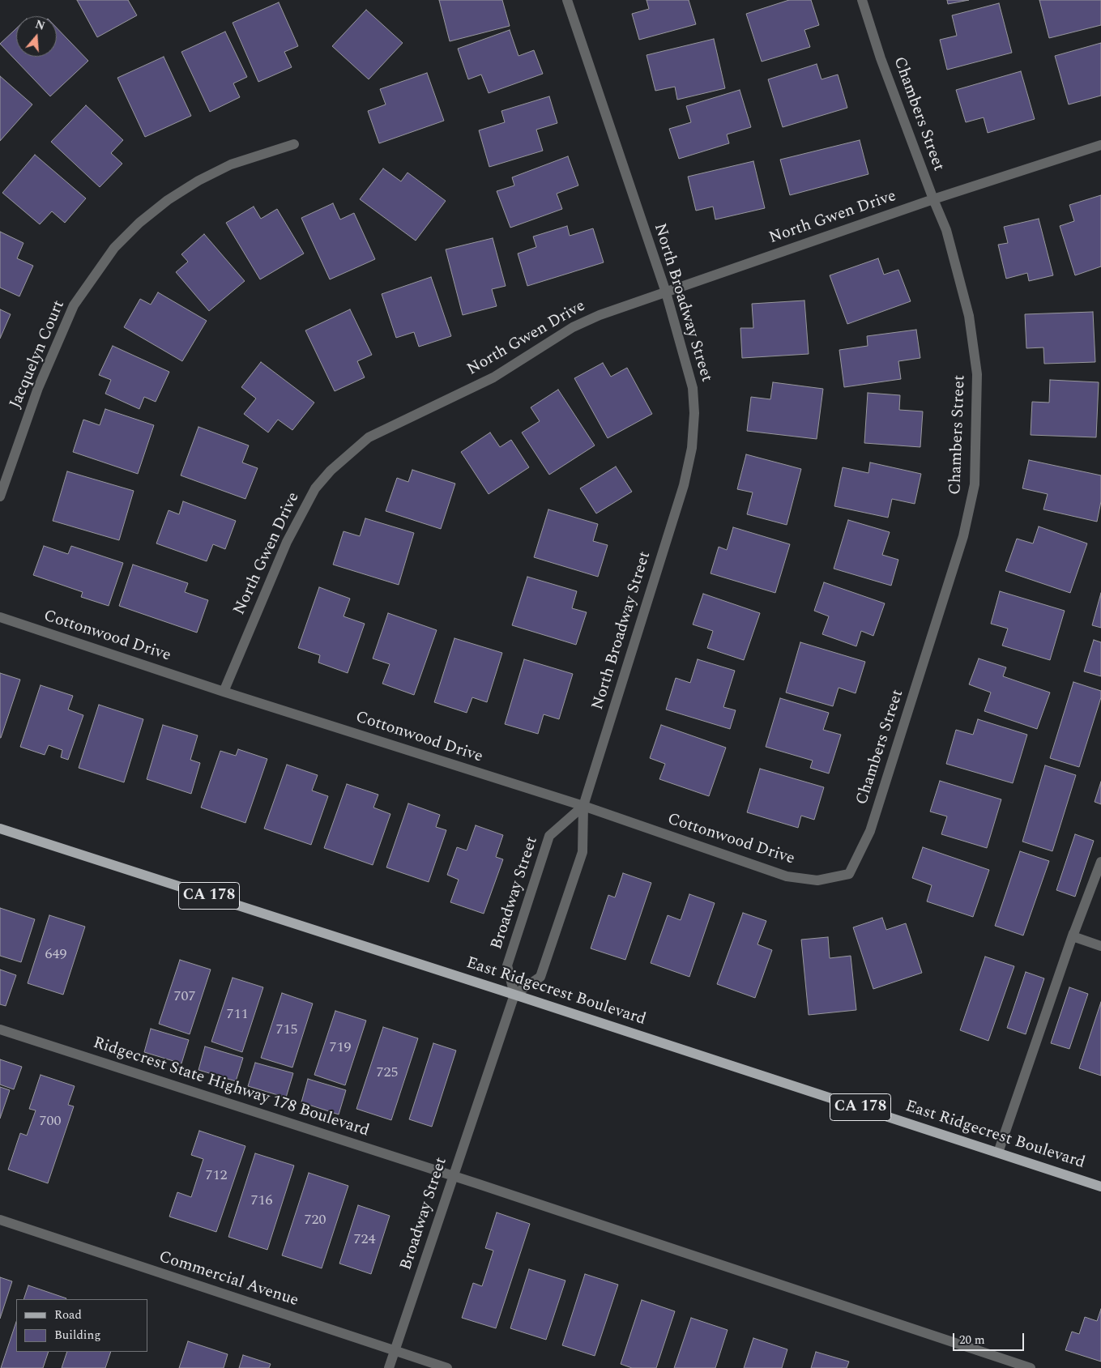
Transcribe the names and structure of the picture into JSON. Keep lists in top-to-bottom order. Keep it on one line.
{"streets":{"main road":["CA 178","East Ridgecrest Boulevard"],"street":["Chambers Street","North Gwen Drive","North Broadway Street","Jacquelyn Court","Cottonwood Drive","Broadway Street","Ridgecrest State Highway 178 Boulevard","Commercial Avenue"]},"crossings":[["Chambers Street","North Gwen Drive"],["Chambers Street","Cottonwood Drive"],["North Gwen Drive","North Broadway Street"],["North Gwen Drive","Cottonwood Drive"],["North Broadway Street","Cottonwood Drive"],["North Broadway Street","Broadway Street"],["Cottonwood Drive","Broadway Street"],["Broadway Street","East Ridgecrest Boulevard"],["Broadway Street","Ridgecrest State Highway 178 Boulevard"],["Broadway Street","Commercial Avenue"]],"house_numbers":["649","707","711","715","719","725","700","712","716","720","724"],"legend":["Road","Building"],"scale_bar":"20 m","north":"top"}
